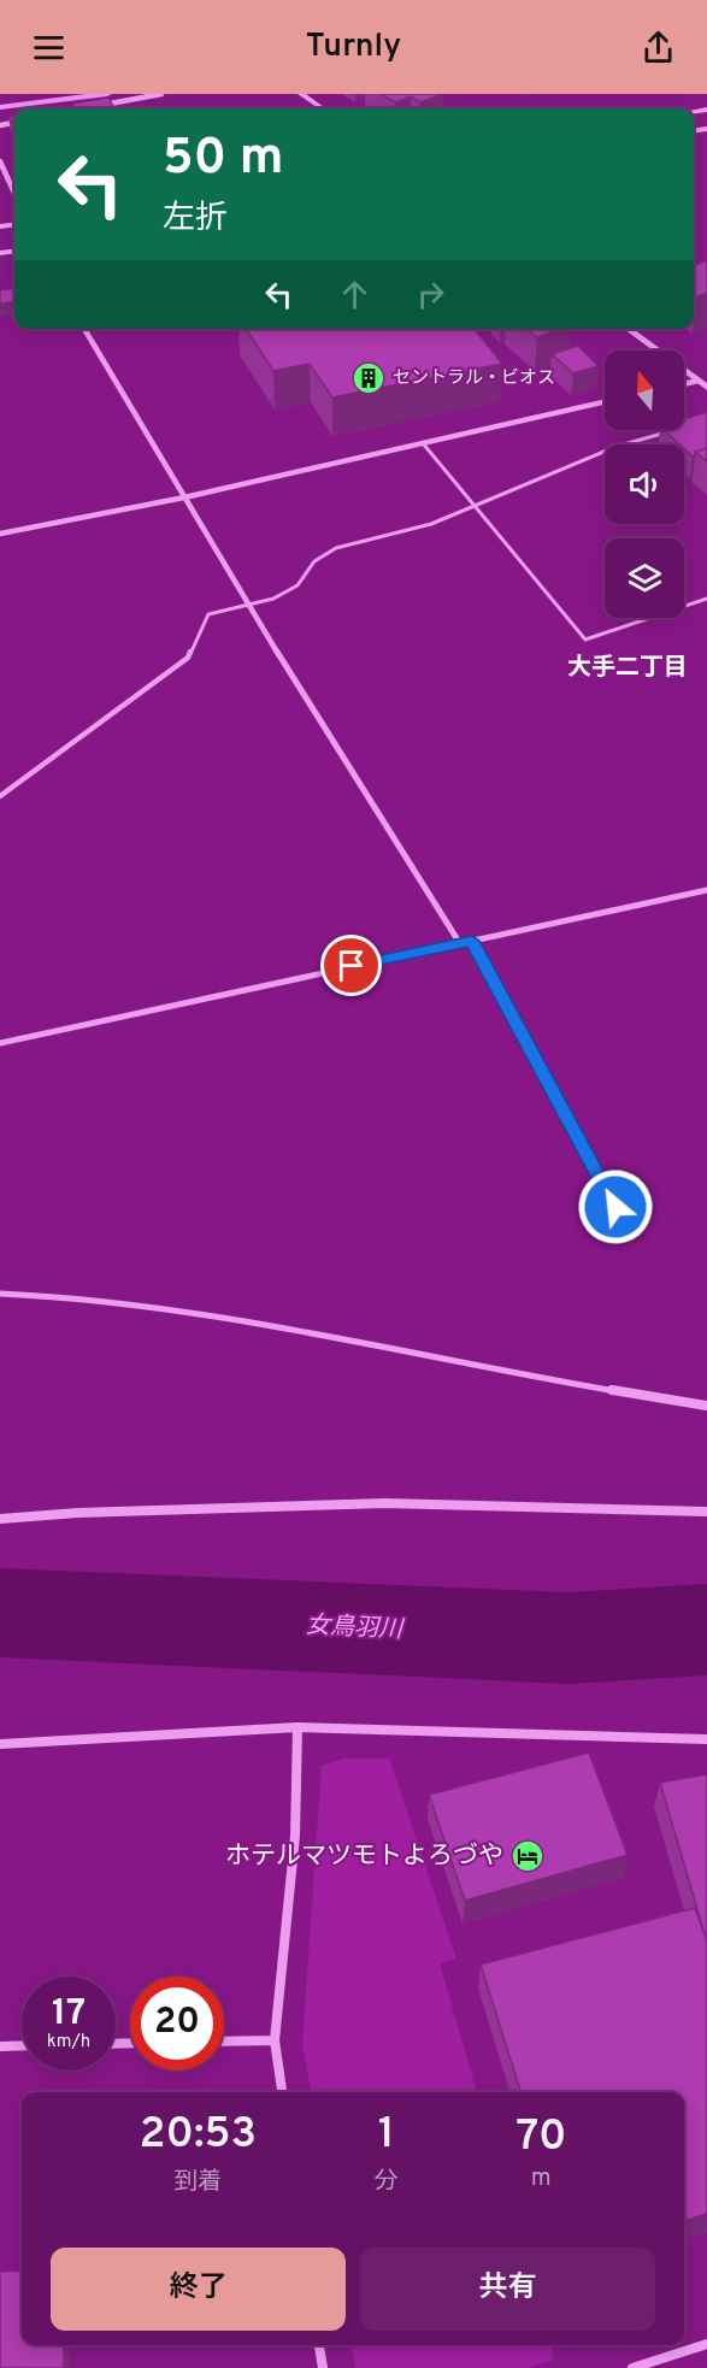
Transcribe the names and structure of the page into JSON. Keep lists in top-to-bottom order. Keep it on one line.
{"districts":["大手二丁目"],"water":["女鳥羽川"],"places":{"building":["セントラル・ビオス"],"hotel":["ホテルマツモトよろづや"]},"north":"top","page":{"header":"Turnly","turn":["50 m","左折"],"speed":"17 km/h","limit":"20","eta":["20:53","到着","1","分","70","m"],"buttons":["終了","共有"]}}
